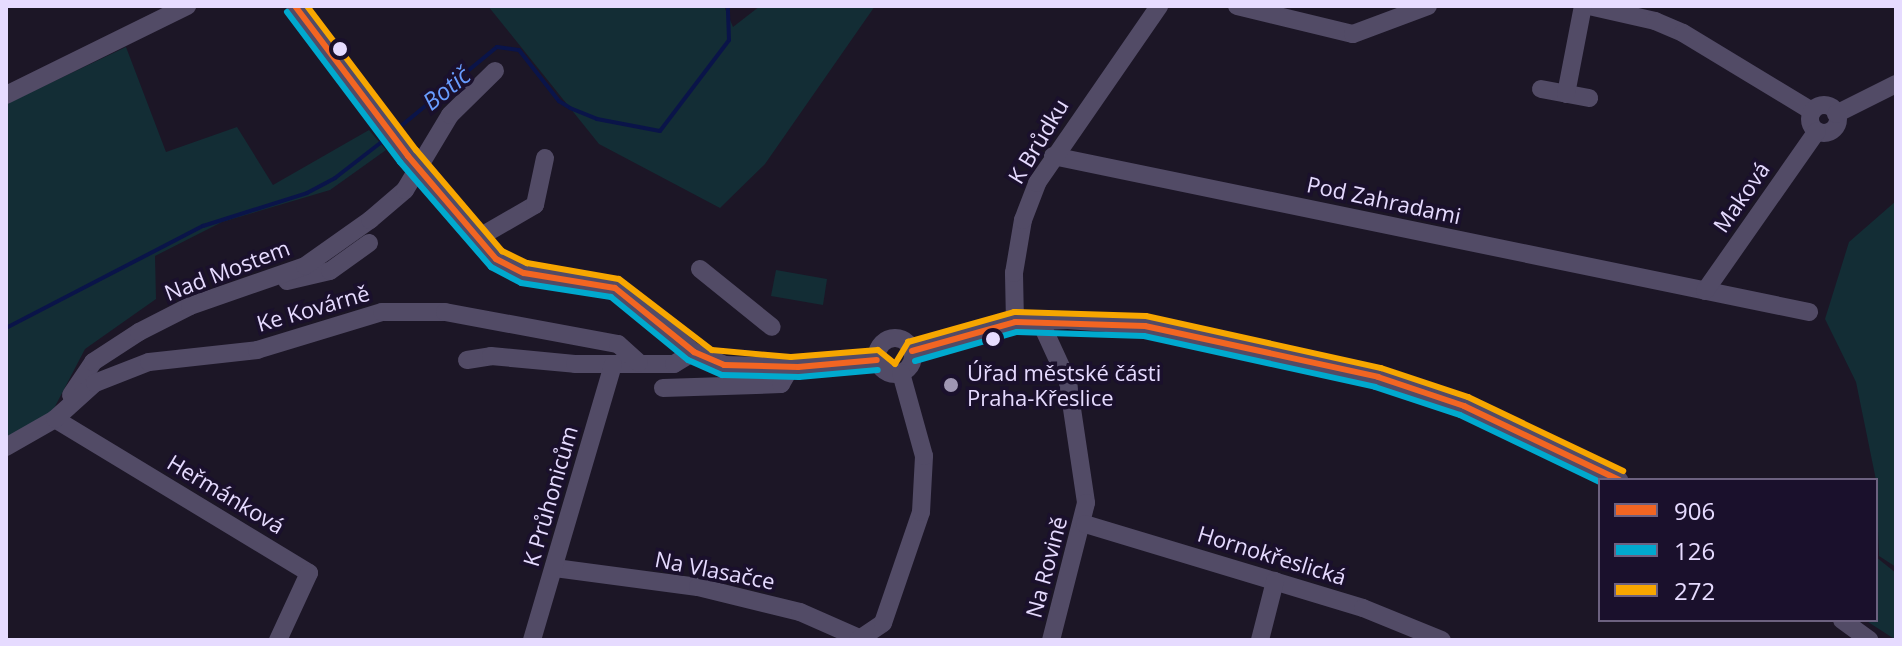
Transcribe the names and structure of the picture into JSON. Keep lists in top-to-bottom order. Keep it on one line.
{"streets":{"street":["K Brůdku","Maková","Pod Zahradami","Nad Mostem","Ke Kovárně","Heřmánková","K Průhonicům","Hornokřeslická","Na Rovině","Na Vlasačce"]},"crossings":[["K Brůdku","Pod Zahradami"],["Maková","Pod Zahradami"],["Nad Mostem","Ke Kovárně"],["Nad Mostem","Heřmánková"],["Ke Kovárně","Heřmánková"],["K Průhonicům","Na Vlasačce"],["Hornokřeslická","Na Rovině"]],"water":["Botič"],"places":["Úřad městské části Praha-Křeslice"],"lines":["transit line 906","transit line 272","transit line 126"],"legend":["906","126","272"]}
